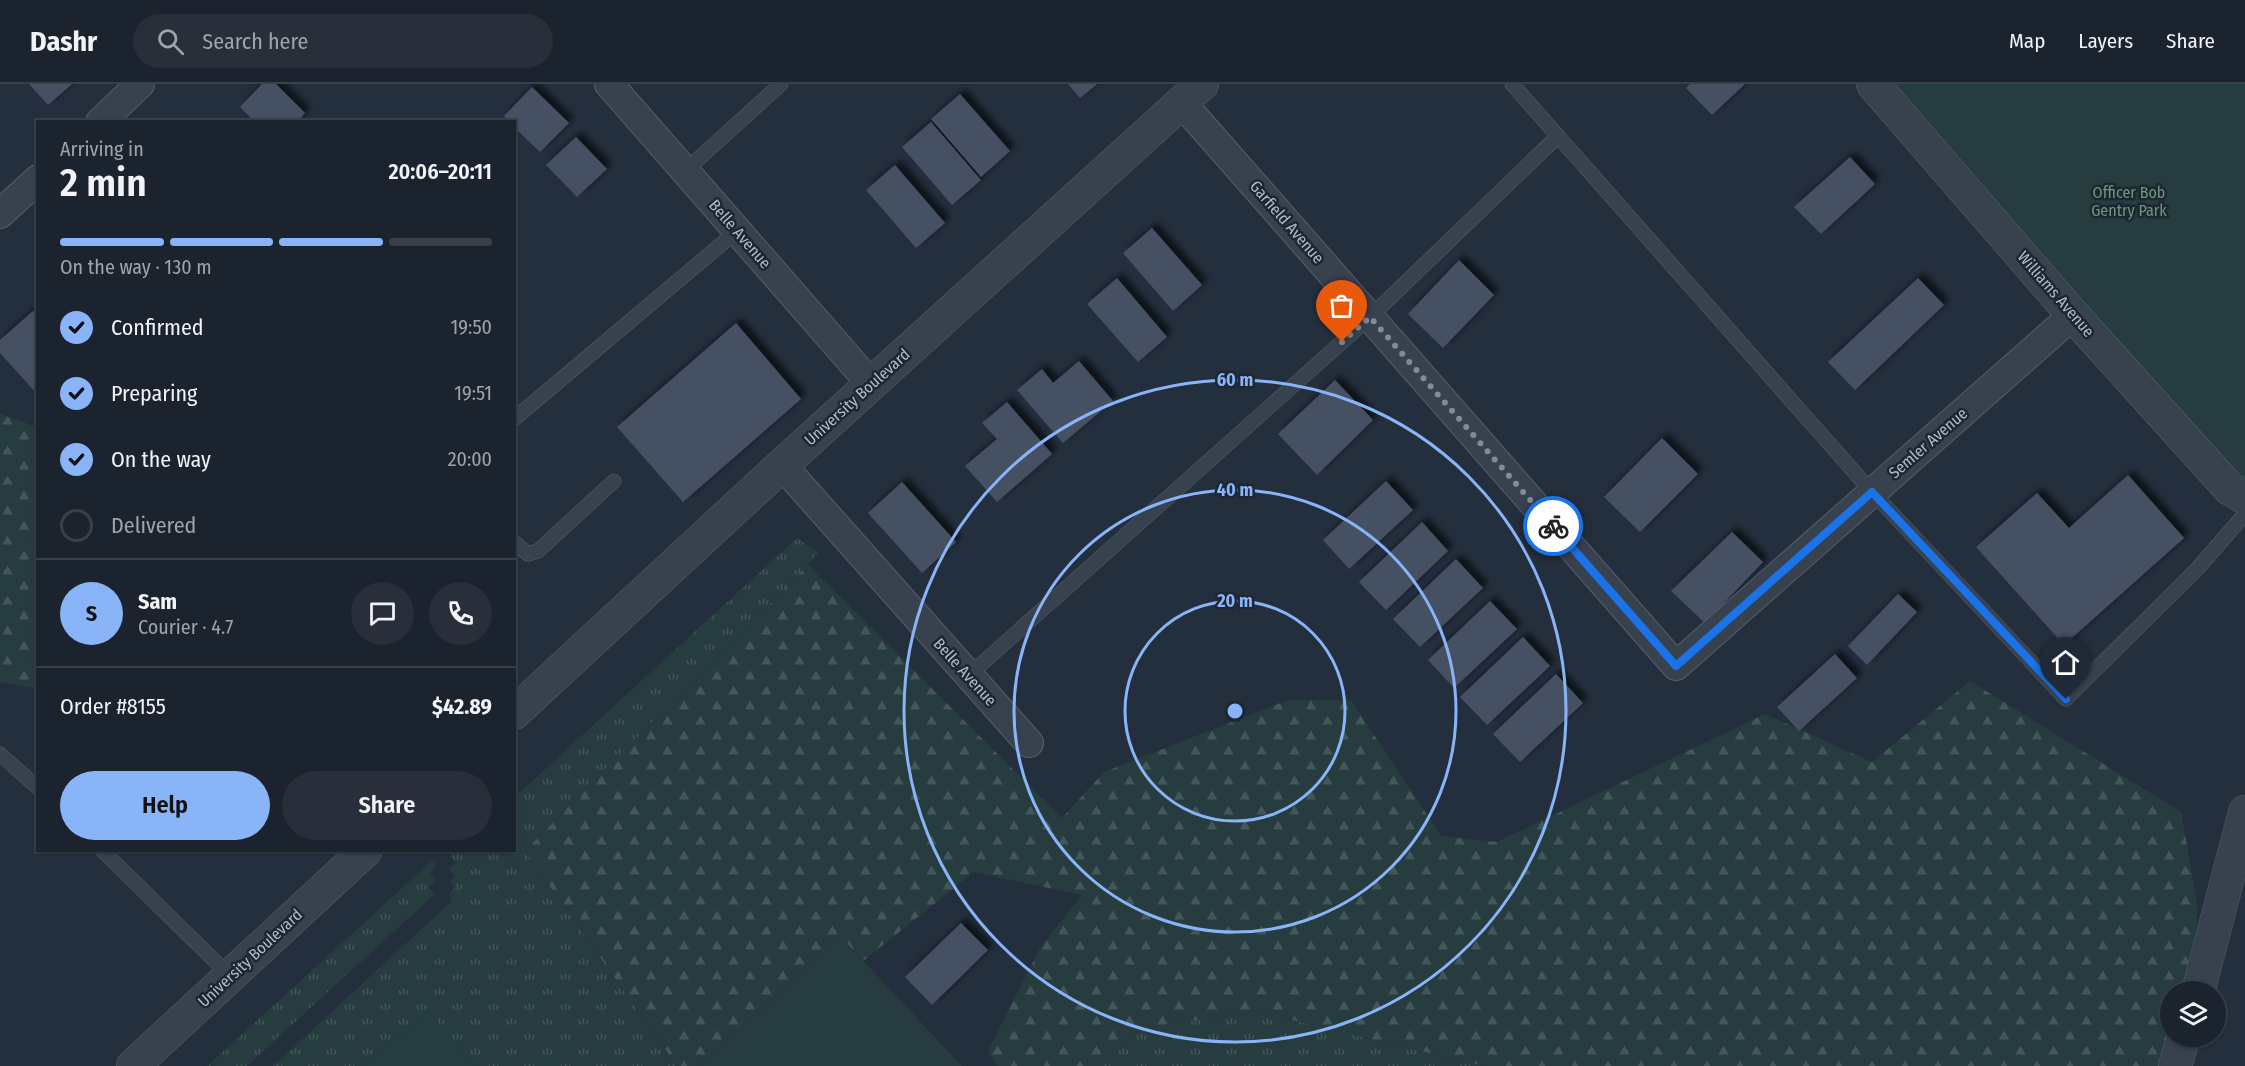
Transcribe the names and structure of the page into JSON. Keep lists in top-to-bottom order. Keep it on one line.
{"streets":{"street":["Garfield Avenue","Belle Avenue","Williams Avenue","University Boulevard","Semler Avenue"]},"crossings":[["Garfield Avenue","University Boulevard"],["Garfield Avenue","Semler Avenue"],["Belle Avenue","University Boulevard"],["Williams Avenue","Semler Avenue"]],"parks":["Officer Bob Gentry Park"],"page":{"header":"Dashr","search":"Search here","nav":["Map","Layers","Share"],"heading":["2 min","Arriving in","20:06–20:11"],"panel":["Sam","Courier · 4.7","Order #8155","$42.89"],"bar":"On the way · 130 m","list":[["Confirmed","19:50"],["Preparing","19:51"],["On the way","20:00"],"Delivered"],"round":"S","buttons":["Help","Share"]},"rings":["60 m","40 m","20 m"]}
